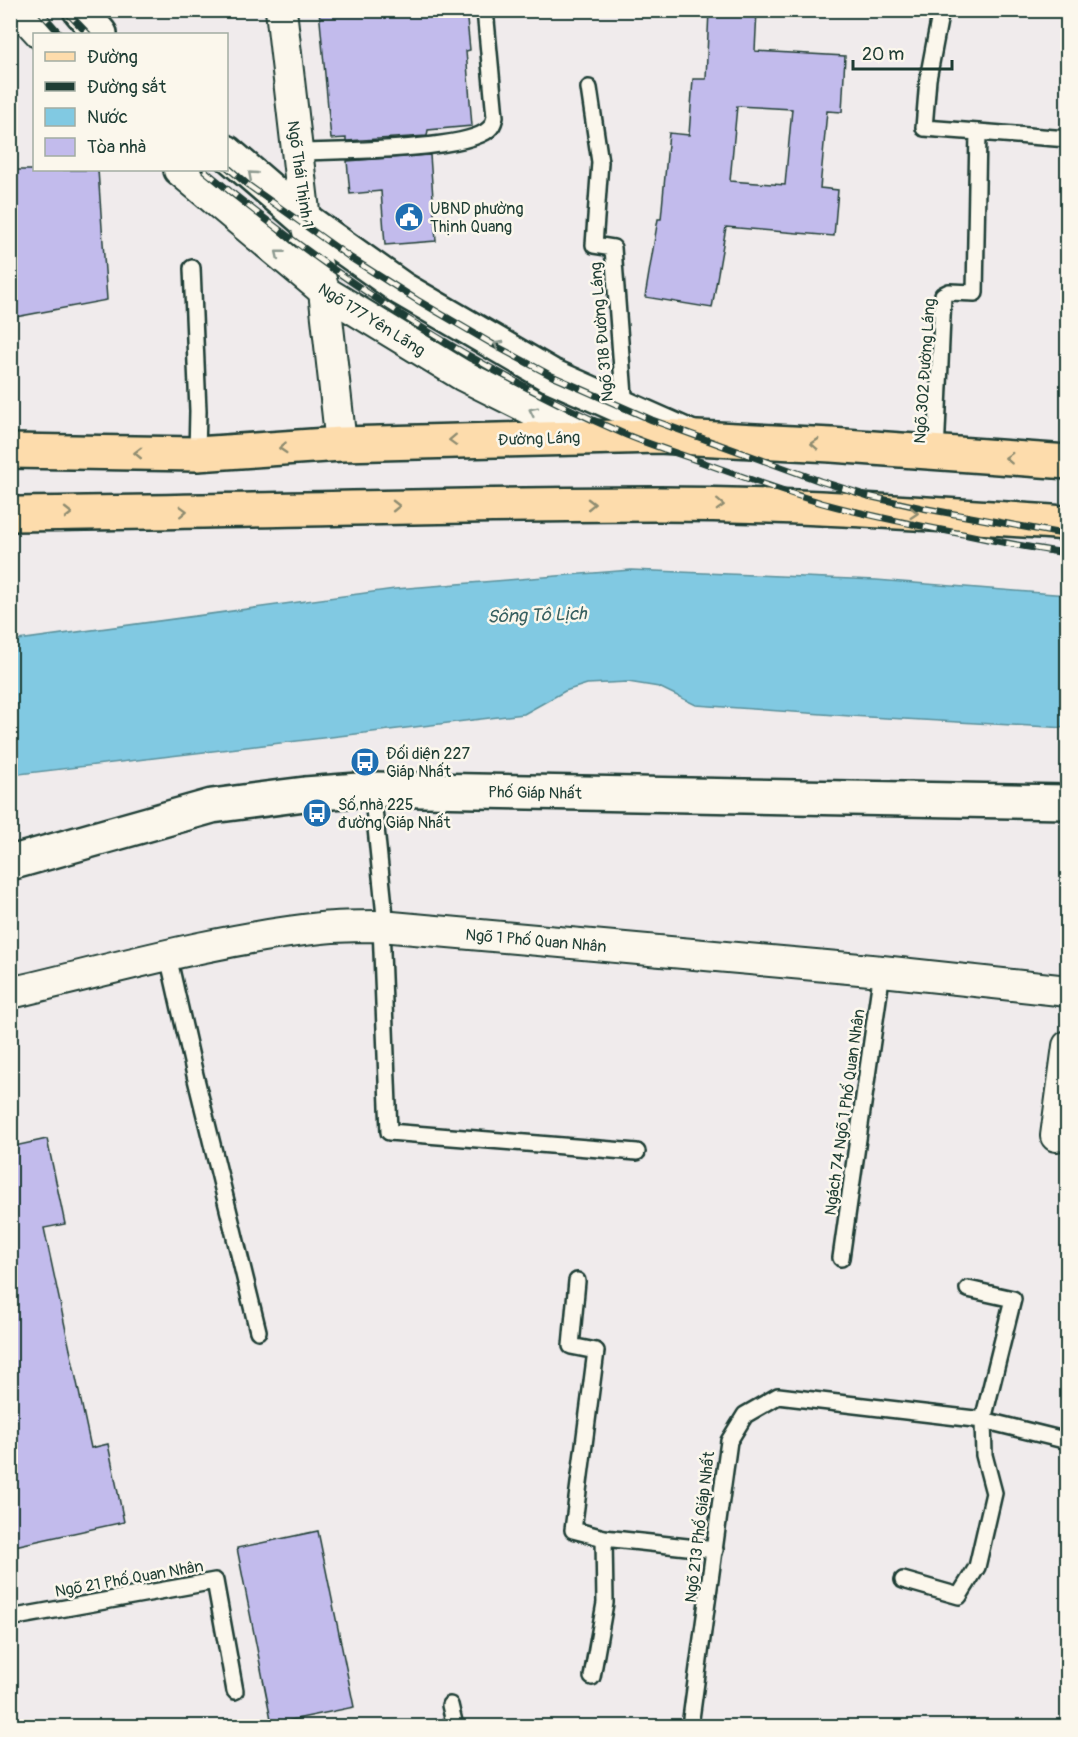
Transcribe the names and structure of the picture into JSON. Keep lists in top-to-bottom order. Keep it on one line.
{"streets":{"main road":["Đường Láng","Phố Giáp Nhất"],"street":["Ngõ Thái Thịnh 1","Ngõ 177 Yên Lãng","Ngõ 1 Phố Quan Nhân"],"lane":["Ngõ 318 Đường Láng","Ngõ 302 Đường Láng","Ngách 74 Ngõ 1 Phố Quan Nhân","Ngõ 213 Phố Giáp Nhất","Ngõ 21 Phố Quan Nhân"]},"crossings":[["Ngõ Thái Thịnh 1","Ngõ 177 Yên Lãng"],["Ngõ Thái Thịnh 1","Đường Láng"],["Ngõ 177 Yên Lãng","Đường Láng"],["Ngõ 302 Đường Láng","Đường Láng"],["Ngõ 1 Phố Quan Nhân","Ngách 74 Ngõ 1 Phố Quan Nhân"]],"one_way":["Ngõ 177 Yên Lãng"],"water":["Sông Tô Lịch"],"places":{"public building":["UBND phường Thịnh Quang"],"bus stop":["Đối diện 227 Giáp Nhất","Số nhà 225 đường Giáp Nhất"]},"legend":["Đường","Đường sắt","Nước","Tòa nhà"],"scale_bar":"20 m"}
